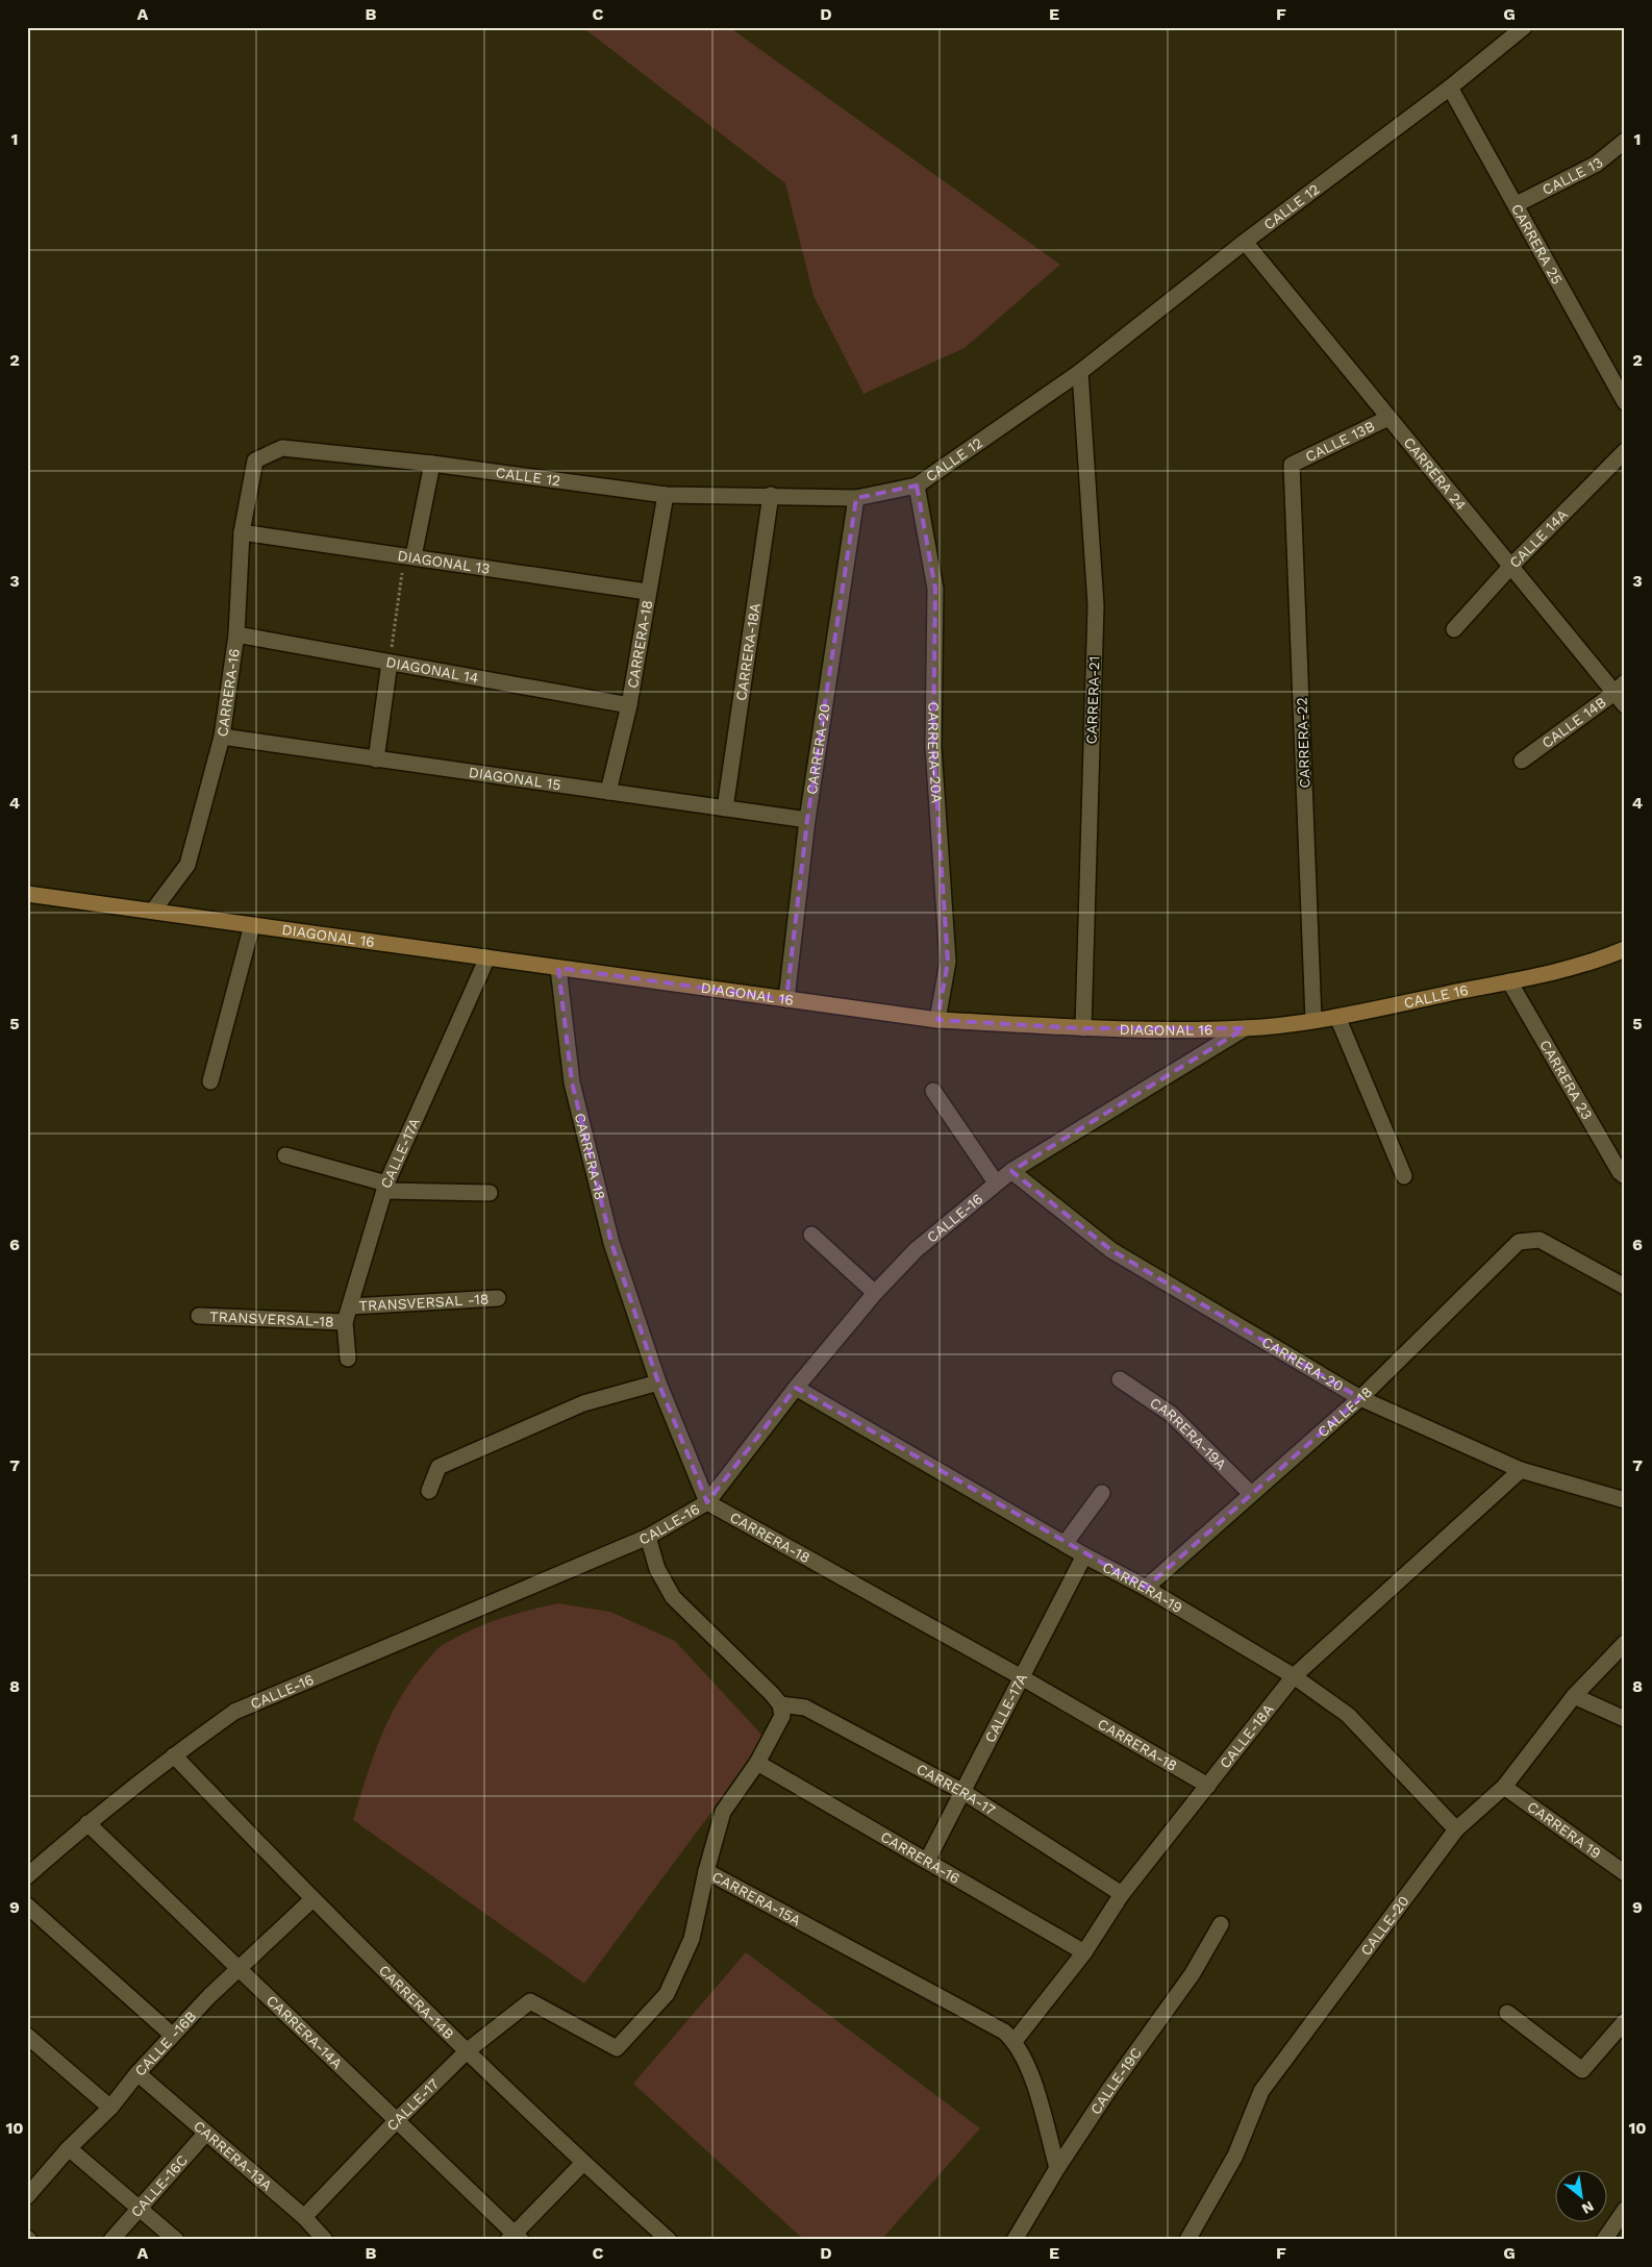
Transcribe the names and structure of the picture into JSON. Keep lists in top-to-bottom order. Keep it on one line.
{"streets":{"street":["CALLE 13","CALLE 12","CARRERA 25","CALLE 13B","CARRERA 24","CALLE 14A","DIAGONAL 13","CARRERA-18","CARRERA-18A","DIAGONAL 14","CARRERA-16","CARRERA-21","CALLE 14B","CARRERA-22","CARRERA-20","CARRERA-20A","DIAGONAL 15","DIAGONAL 16","CALLE 16","CARRERA 23","CALLE-17A","CALLE-16","TRANSVERSAL -18","TRANSVERSAL-18","CALLE-18","CARRERA-19A","CARRERA-19","CALLE-18A","CARRERA-17","CARRERA 19","CARRERA-15A","CALLE-20","CARRERA-14B","CARRERA-14A","CALLE -16B","CALLE-19C","CALLE-17","CARRERA-13A","CALLE-16C"]},"crossings":[["CALLE 13","CARRERA 25"],["CALLE 12","CARRERA 25"],["CALLE 12","CARRERA 24"],["CALLE 12","CARRERA-18"],["CALLE 12","CARRERA-18A"],["CALLE 12","CARRERA-16"],["CALLE 12","CARRERA-21"],["CALLE 12","CARRERA-20"],["CALLE 12","CARRERA-20A"],["CALLE 13B","CARRERA 24"],["CALLE 13B","CARRERA-22"],["CARRERA 24","CALLE 14A"],["CARRERA 24","CALLE 14B"],["DIAGONAL 13","CARRERA-18"],["DIAGONAL 13","CARRERA-16"],["CARRERA-18","DIAGONAL 14"],["CARRERA-18","DIAGONAL 15"],["CARRERA-18","DIAGONAL 16"],["CARRERA-18","CALLE-17A"],["CARRERA-18","CALLE-16"],["CARRERA-18","CALLE-18A"],["CARRERA-18A","DIAGONAL 15"],["DIAGONAL 14","CARRERA-16"],["CARRERA-16","DIAGONAL 15"],["CARRERA-16","DIAGONAL 16"],["CARRERA-16","CALLE-17A"],["CARRERA-16","CALLE-18A"],["CARRERA-16","CARRERA-15A"],["CARRERA-21","DIAGONAL 16"],["CARRERA-22","CALLE 16"],["CARRERA-20","DIAGONAL 15"],["CARRERA-20","DIAGONAL 16"],["CARRERA-20","CALLE-16"],["CARRERA-20","CALLE-18"],["CARRERA-20","CALLE-18A"],["CARRERA-20A","DIAGONAL 16"],["DIAGONAL 16","CALLE 16"],["DIAGONAL 16","CALLE-17A"],["DIAGONAL 16","CALLE-16"],["CALLE 16","CARRERA 23"],["CALLE 16","CALLE-16"],["CALLE-17A","TRANSVERSAL -18"],["CALLE-17A","TRANSVERSAL-18"],["CALLE-17A","CARRERA-19"],["CALLE-17A","CARRERA-17"],["CALLE-16","CARRERA-19"],["CALLE-16","CARRERA-14B"],["CALLE-16","CARRERA-14A"],["CALLE-18","CARRERA-19A"],["CALLE-18","CARRERA-19"],["CARRERA-19","CALLE-18A"],["CARRERA-19","CALLE-20"],["CALLE-18A","CARRERA-17"],["CALLE-18A","CARRERA-15A"],["CARRERA-17","CARRERA-15A"],["CARRERA 19","CALLE-20"],["CARRERA-15A","CALLE-17"],["CARRERA-14B","CALLE -16B"],["CARRERA-14B","CALLE-17"],["CARRERA-14A","CALLE -16B"],["CARRERA-14A","CALLE-17"],["CALLE -16B","CARRERA-13A"],["CALLE-17","CARRERA-13A"],["CARRERA-13A","CALLE-16C"]],"north":"bottom right","grid":{"columns":["A","B","C","D","E","F","G"],"rows":["1","2","3","4","5","6","7","8","9","10"]}}
